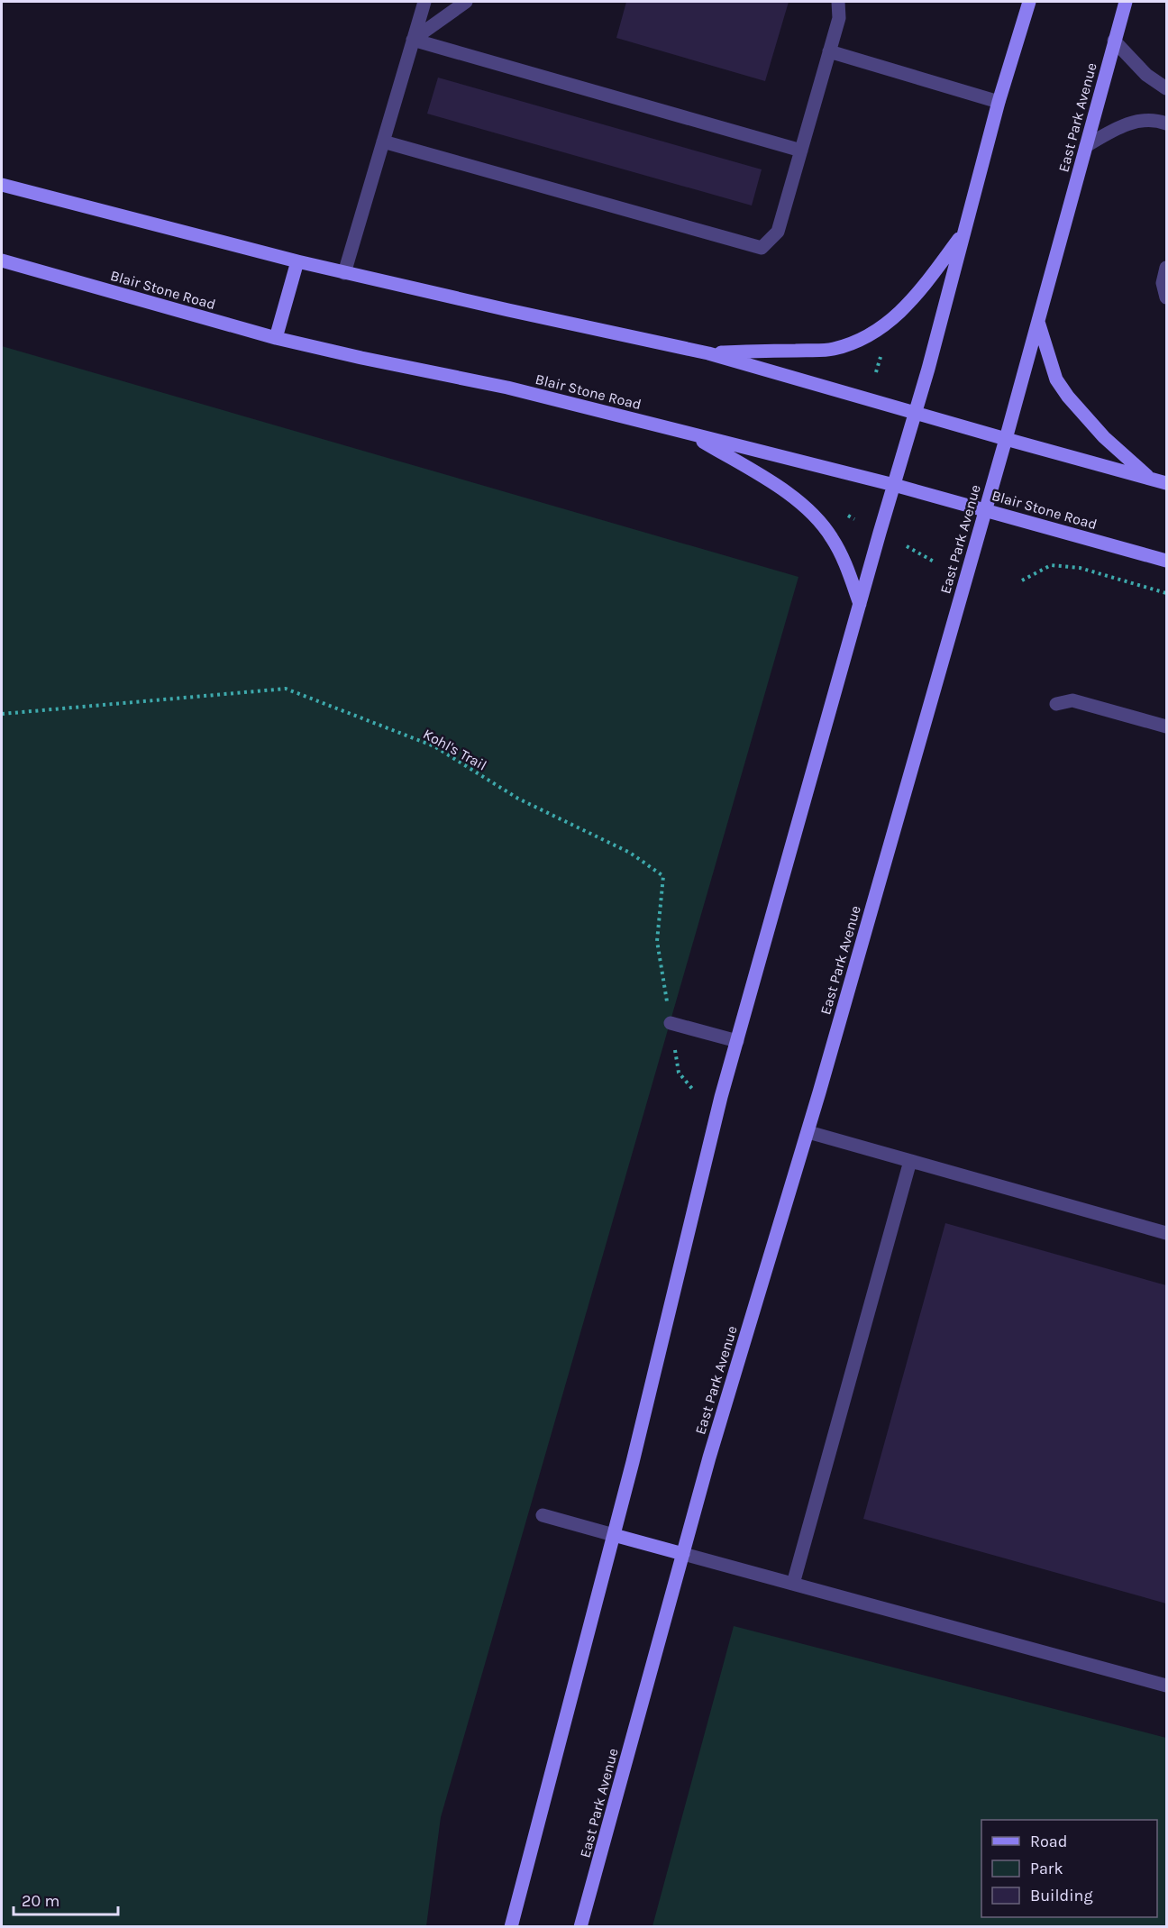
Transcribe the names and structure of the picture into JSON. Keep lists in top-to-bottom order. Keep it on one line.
{"streets":{"main road":["East Park Avenue","Blair Stone Road"],"path":["Kohl's Trail"]},"crossings":[["East Park Avenue","Blair Stone Road"]],"legend":["Road","Park","Building"],"scale_bar":"20 m"}
